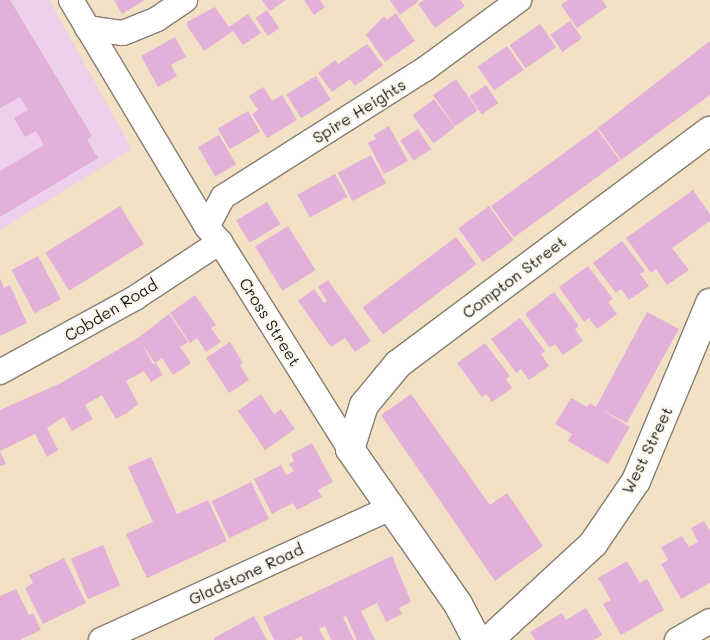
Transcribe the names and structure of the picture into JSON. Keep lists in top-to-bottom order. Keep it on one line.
{"streets":{"street":["Spire Heights","Compton Street","Cobden Road","Cross Street","West Street","Gladstone Road"]},"crossings":[["Spire Heights","Cobden Road"],["Spire Heights","Cross Street"],["Compton Street","Cross Street"],["Cobden Road","Cross Street"],["Cross Street","Gladstone Road"]]}
